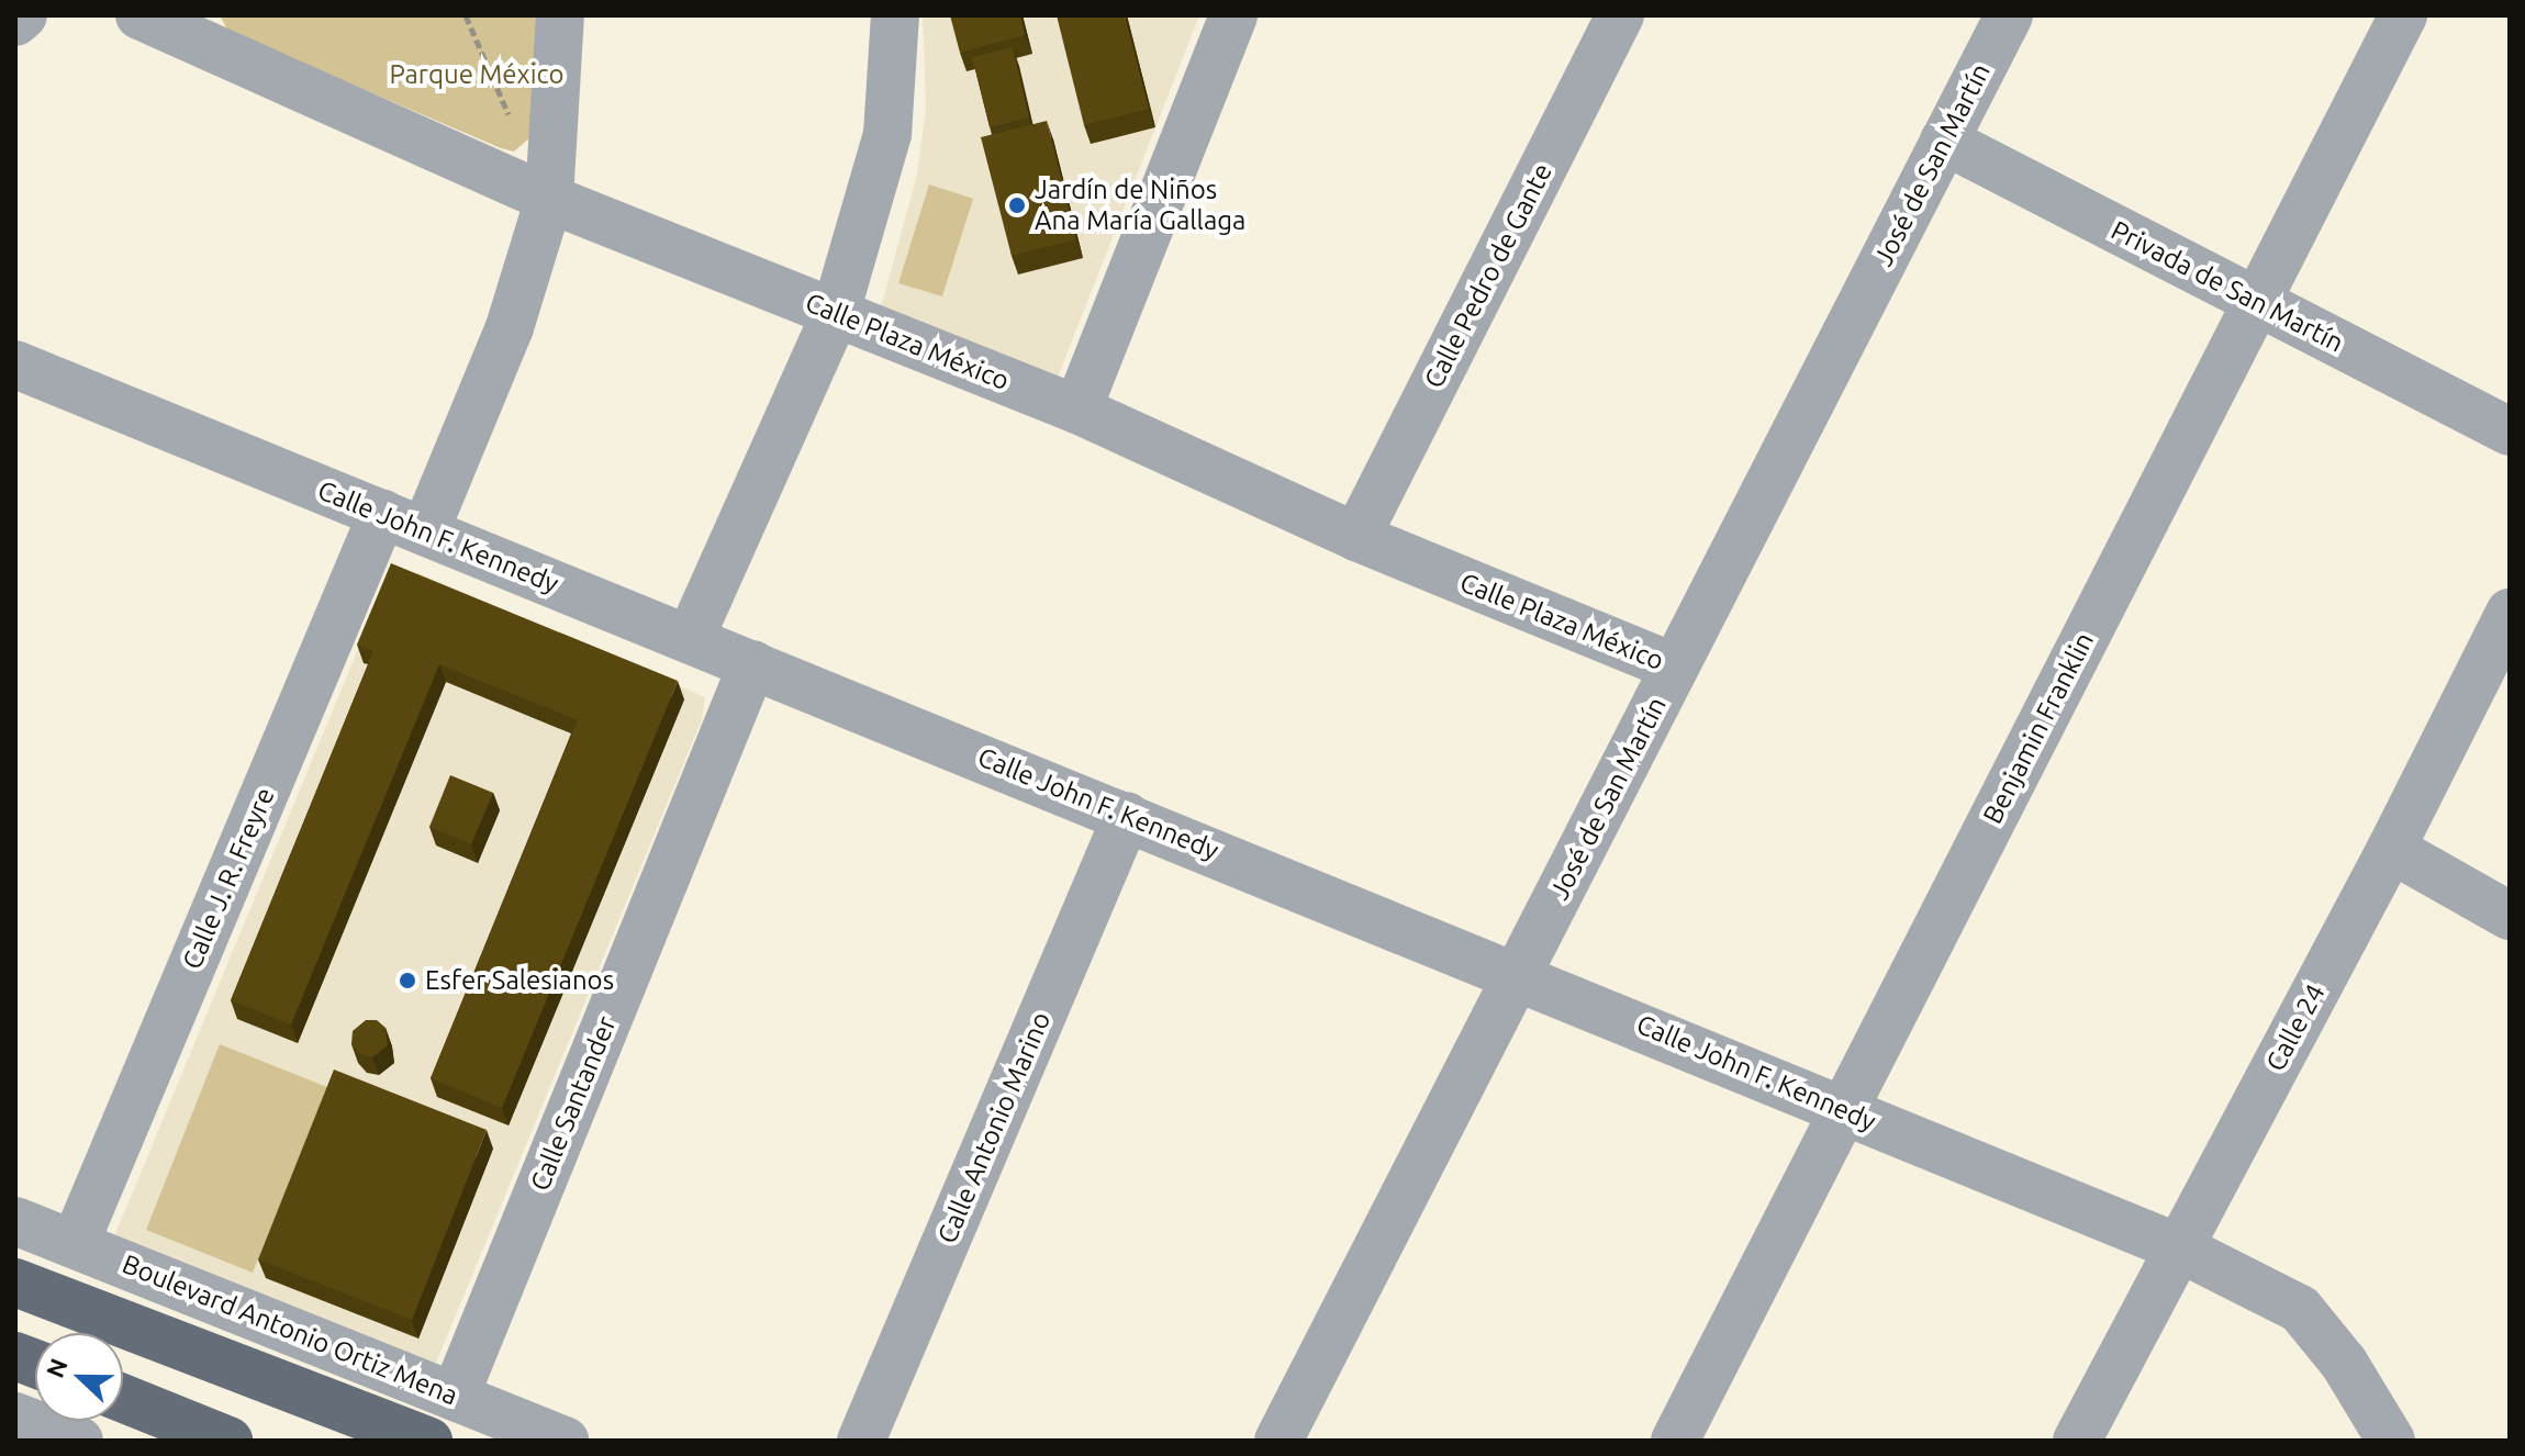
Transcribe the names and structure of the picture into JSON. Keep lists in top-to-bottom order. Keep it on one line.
{"streets":{"main road":["Boulevard Antonio Ortiz Mena"],"street":["José de San Martín","Calle Pedro de Gante","Privada de San Martín","Calle Plaza México","Calle John F. Kennedy","Benjamin Franklin","Calle J. R. Freyre","Calle 24","Calle Santander","Calle Antonio Marino"]},"crossings":[["José de San Martín","Privada de San Martín"],["José de San Martín","Calle Plaza México"],["José de San Martín","Calle John F. Kennedy"],["Calle Pedro de Gante","Calle Plaza México"],["Privada de San Martín","Benjamin Franklin"],["Calle Plaza México","Calle J. R. Freyre"],["Calle John F. Kennedy","Benjamin Franklin"],["Calle John F. Kennedy","Calle J. R. Freyre"],["Calle John F. Kennedy","Calle 24"],["Calle John F. Kennedy","Calle Santander"],["Calle John F. Kennedy","Calle Antonio Marino"],["Calle J. R. Freyre","Boulevard Antonio Ortiz Mena"],["Calle Santander","Boulevard Antonio Ortiz Mena"]],"parks":["Parque México"],"places":["Jardín de Niños Ana María Gallaga","Esfer Salesianos"],"north":"left"}
